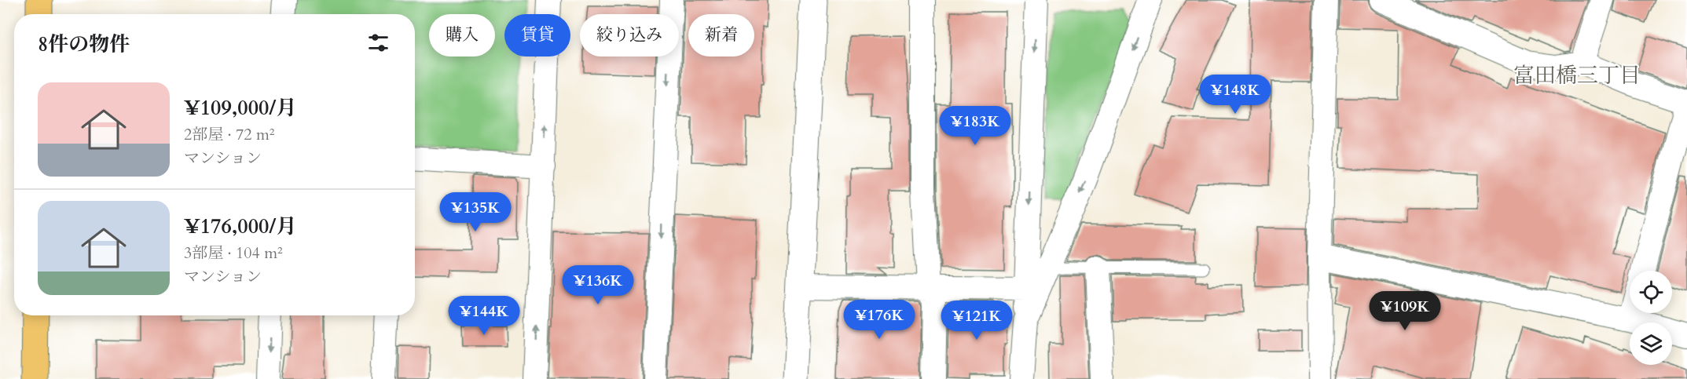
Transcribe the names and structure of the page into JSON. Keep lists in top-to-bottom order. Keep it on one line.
{"districts":["富田橋三丁目"],"page":{"chip":["購入","賃貸","絞り込み","新着"],"heading":"8件の物件","list":[{"name":"¥109,000/月","note":"2部屋 · 72 m² · マンション"},{"name":"¥176,000/月","note":"3部屋 · 104 m² · マンション"}],"price":["¥148K","¥183K","¥135K","¥136K","¥109K","¥144K","¥176K","¥121K"]}}
